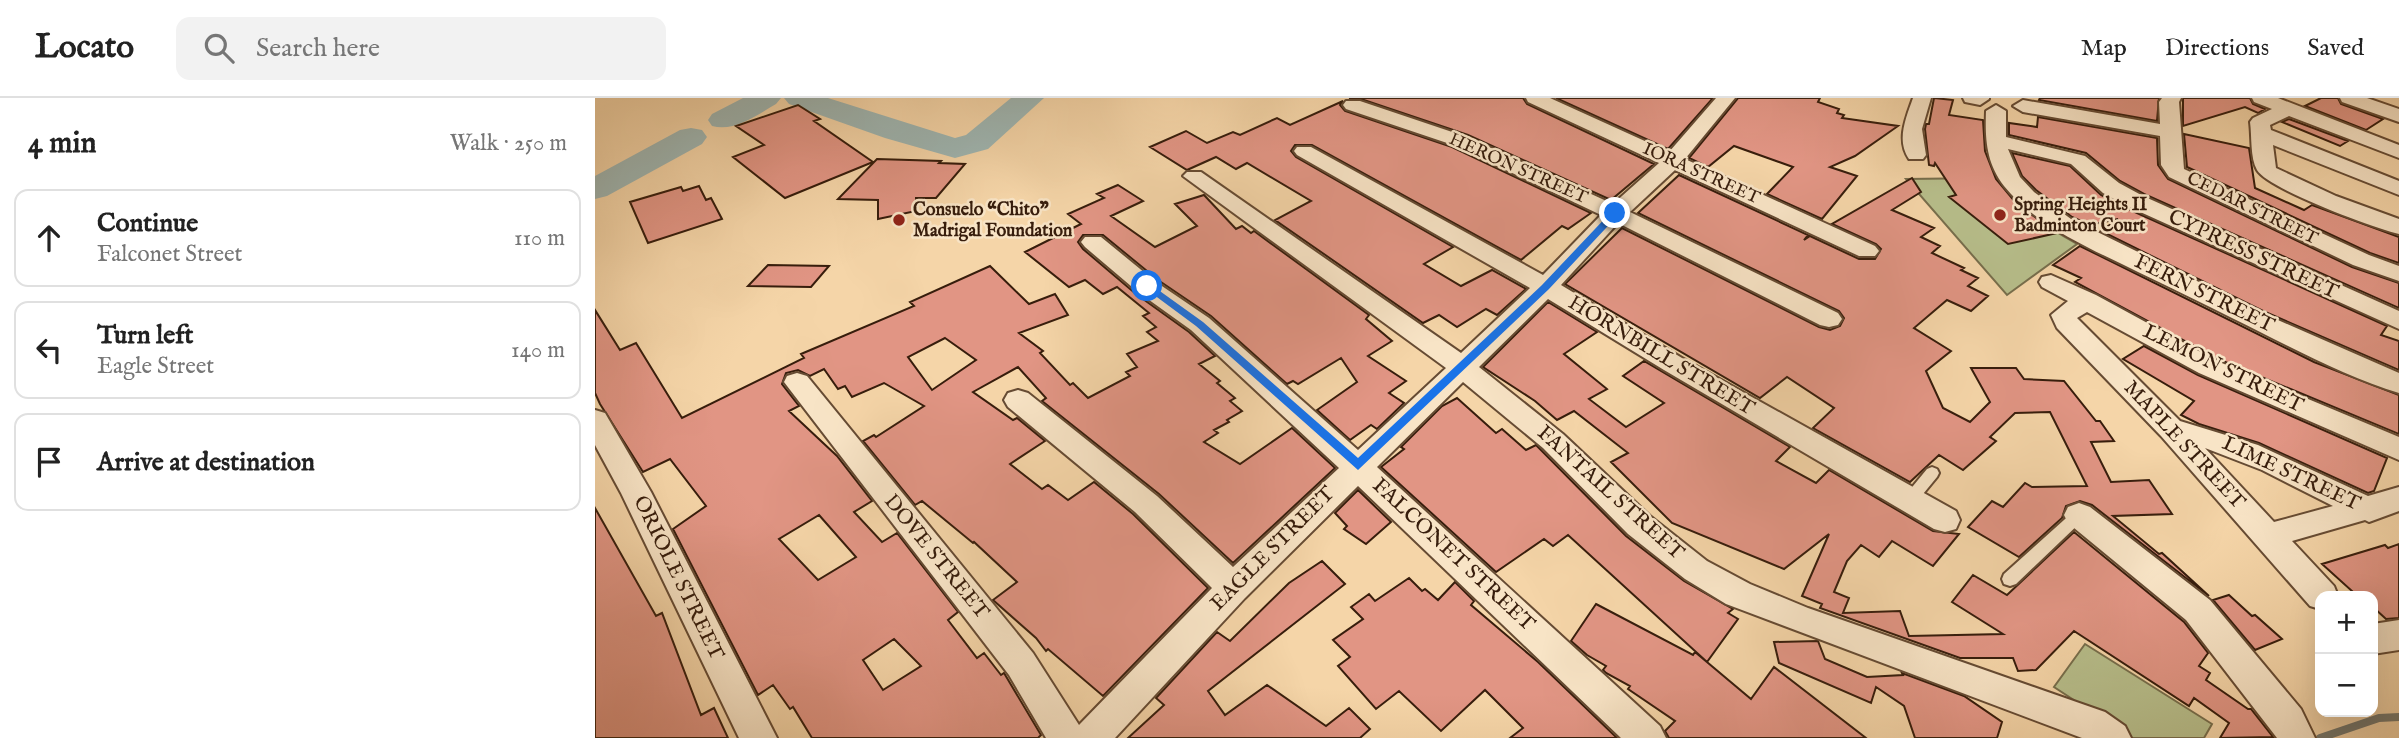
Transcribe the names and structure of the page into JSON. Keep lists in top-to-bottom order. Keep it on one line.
{"streets":{"street":["HERON STREET","IORA STREET","CEDAR STREET","CYPRESS STREET","FERN STREET","HORNBILL STREET","LEMON STREET","MAPLE STREET","LIME STREET","FANTAIL STREET","EAGLE STREET","FALCONET STREET","DOVE STREET","ORIOLE STREET"]},"crossings":[["HERON STREET","EAGLE STREET"],["IORA STREET","EAGLE STREET"],["CYPRESS STREET","FERN STREET"],["HORNBILL STREET","EAGLE STREET"],["LEMON STREET","MAPLE STREET"],["MAPLE STREET","LIME STREET"],["FANTAIL STREET","EAGLE STREET"],["EAGLE STREET","FALCONET STREET"]],"places":["Spring Heights II Badminton Court","Consuelo “Chito” Madrigal Foundation"],"page":{"header":"Locato","search":"Search here","nav":["Map","Directions","Saved"],"heading":["4 min","Walk · 250 m"],"list":[["Continue","Falconet Street","110 m"],["Turn left","Eagle Street","140 m"],"Arrive at destination"],"map_buttons":["+","−"]}}
